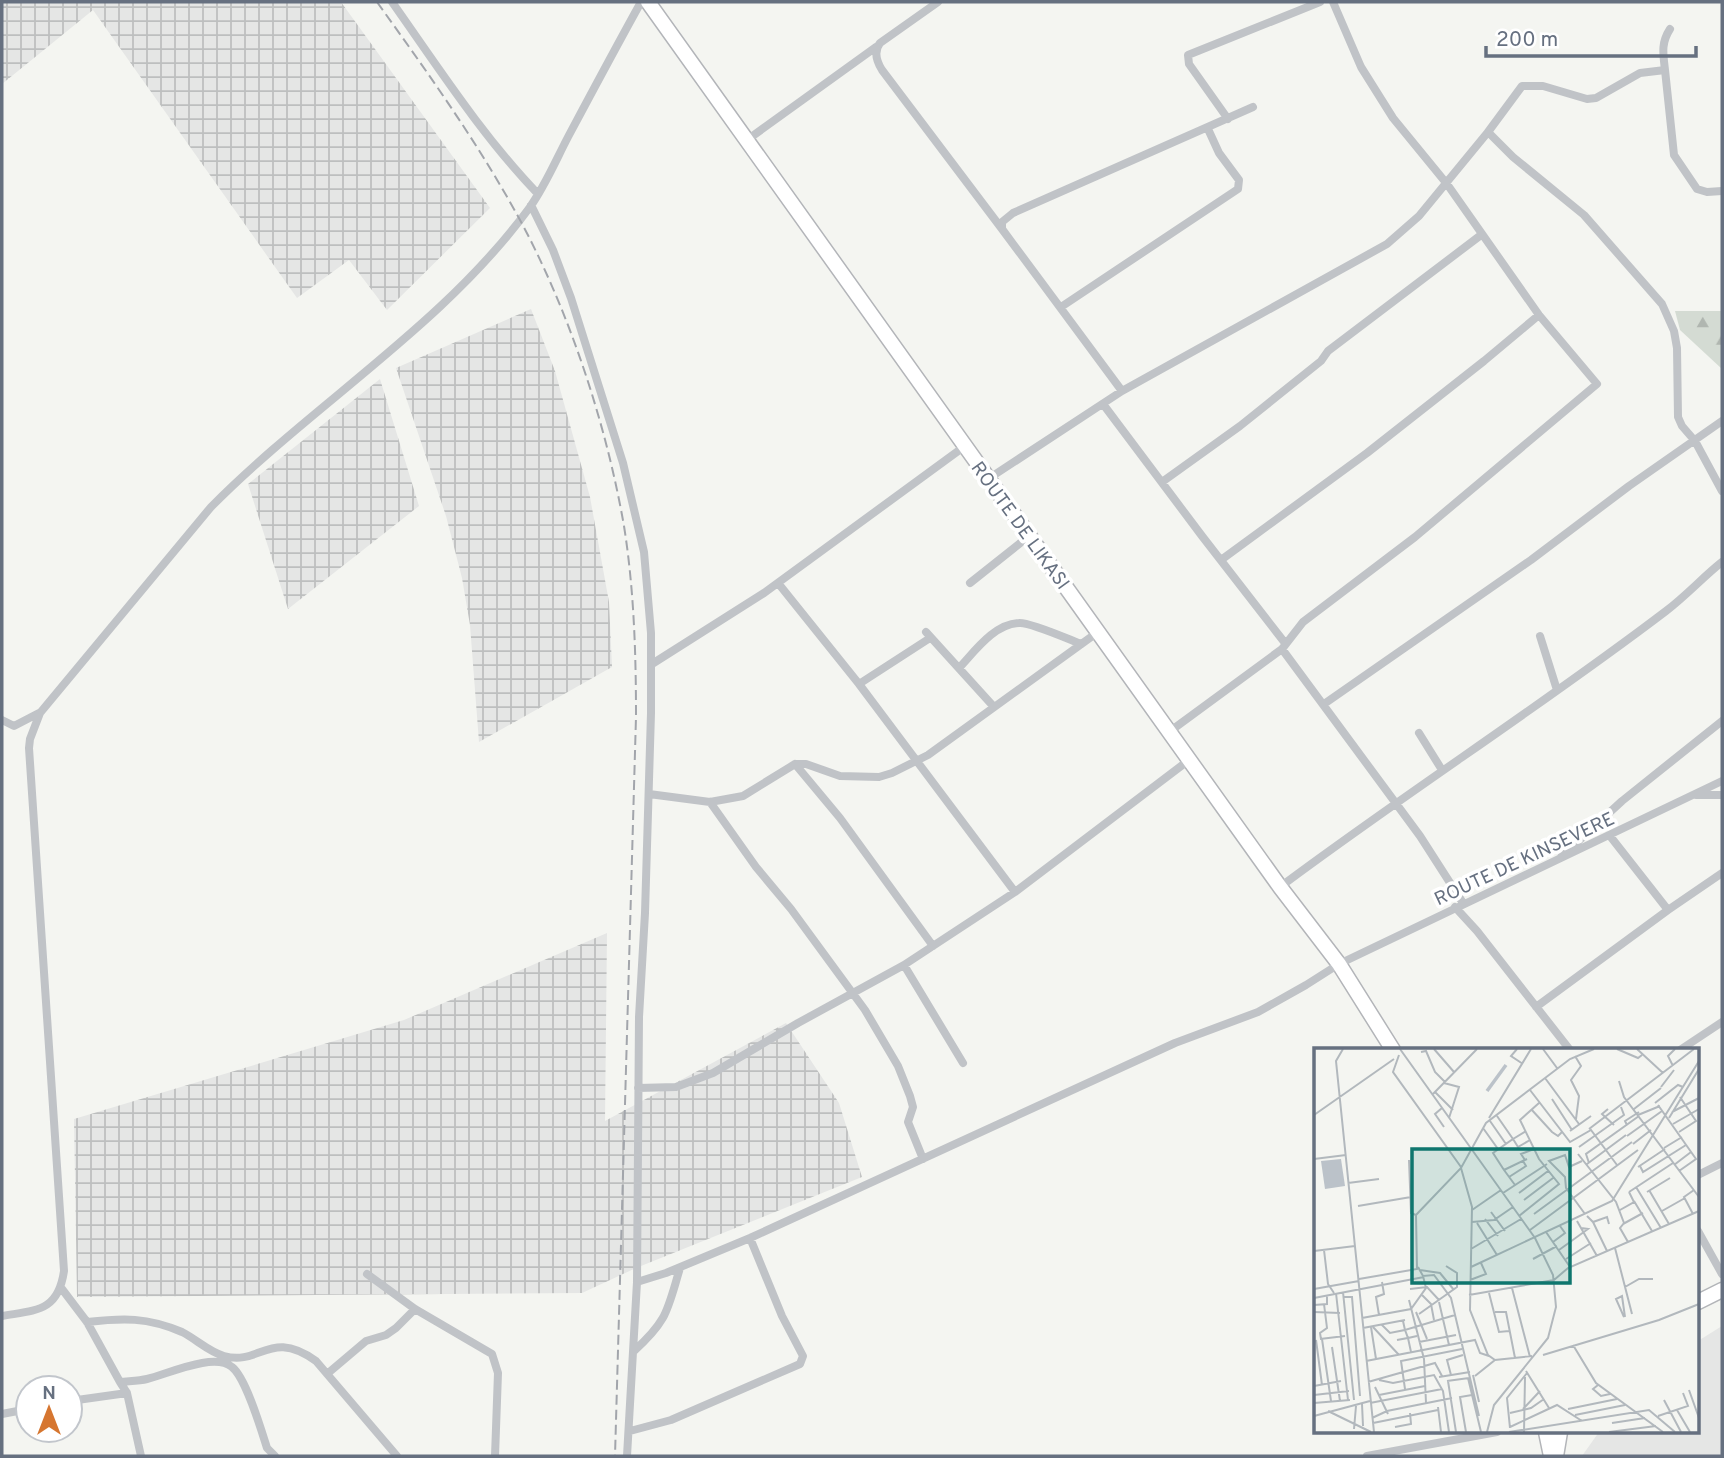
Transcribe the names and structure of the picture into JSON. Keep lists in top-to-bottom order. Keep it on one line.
{"streets":{"highway":["ROUTE DE LIKASI"],"street":["ROUTE DE KINSEVERE"]},"crossings":[["ROUTE DE LIKASI","ROUTE DE KINSEVERE"]],"scale_bar":"200 m","north":"top"}
